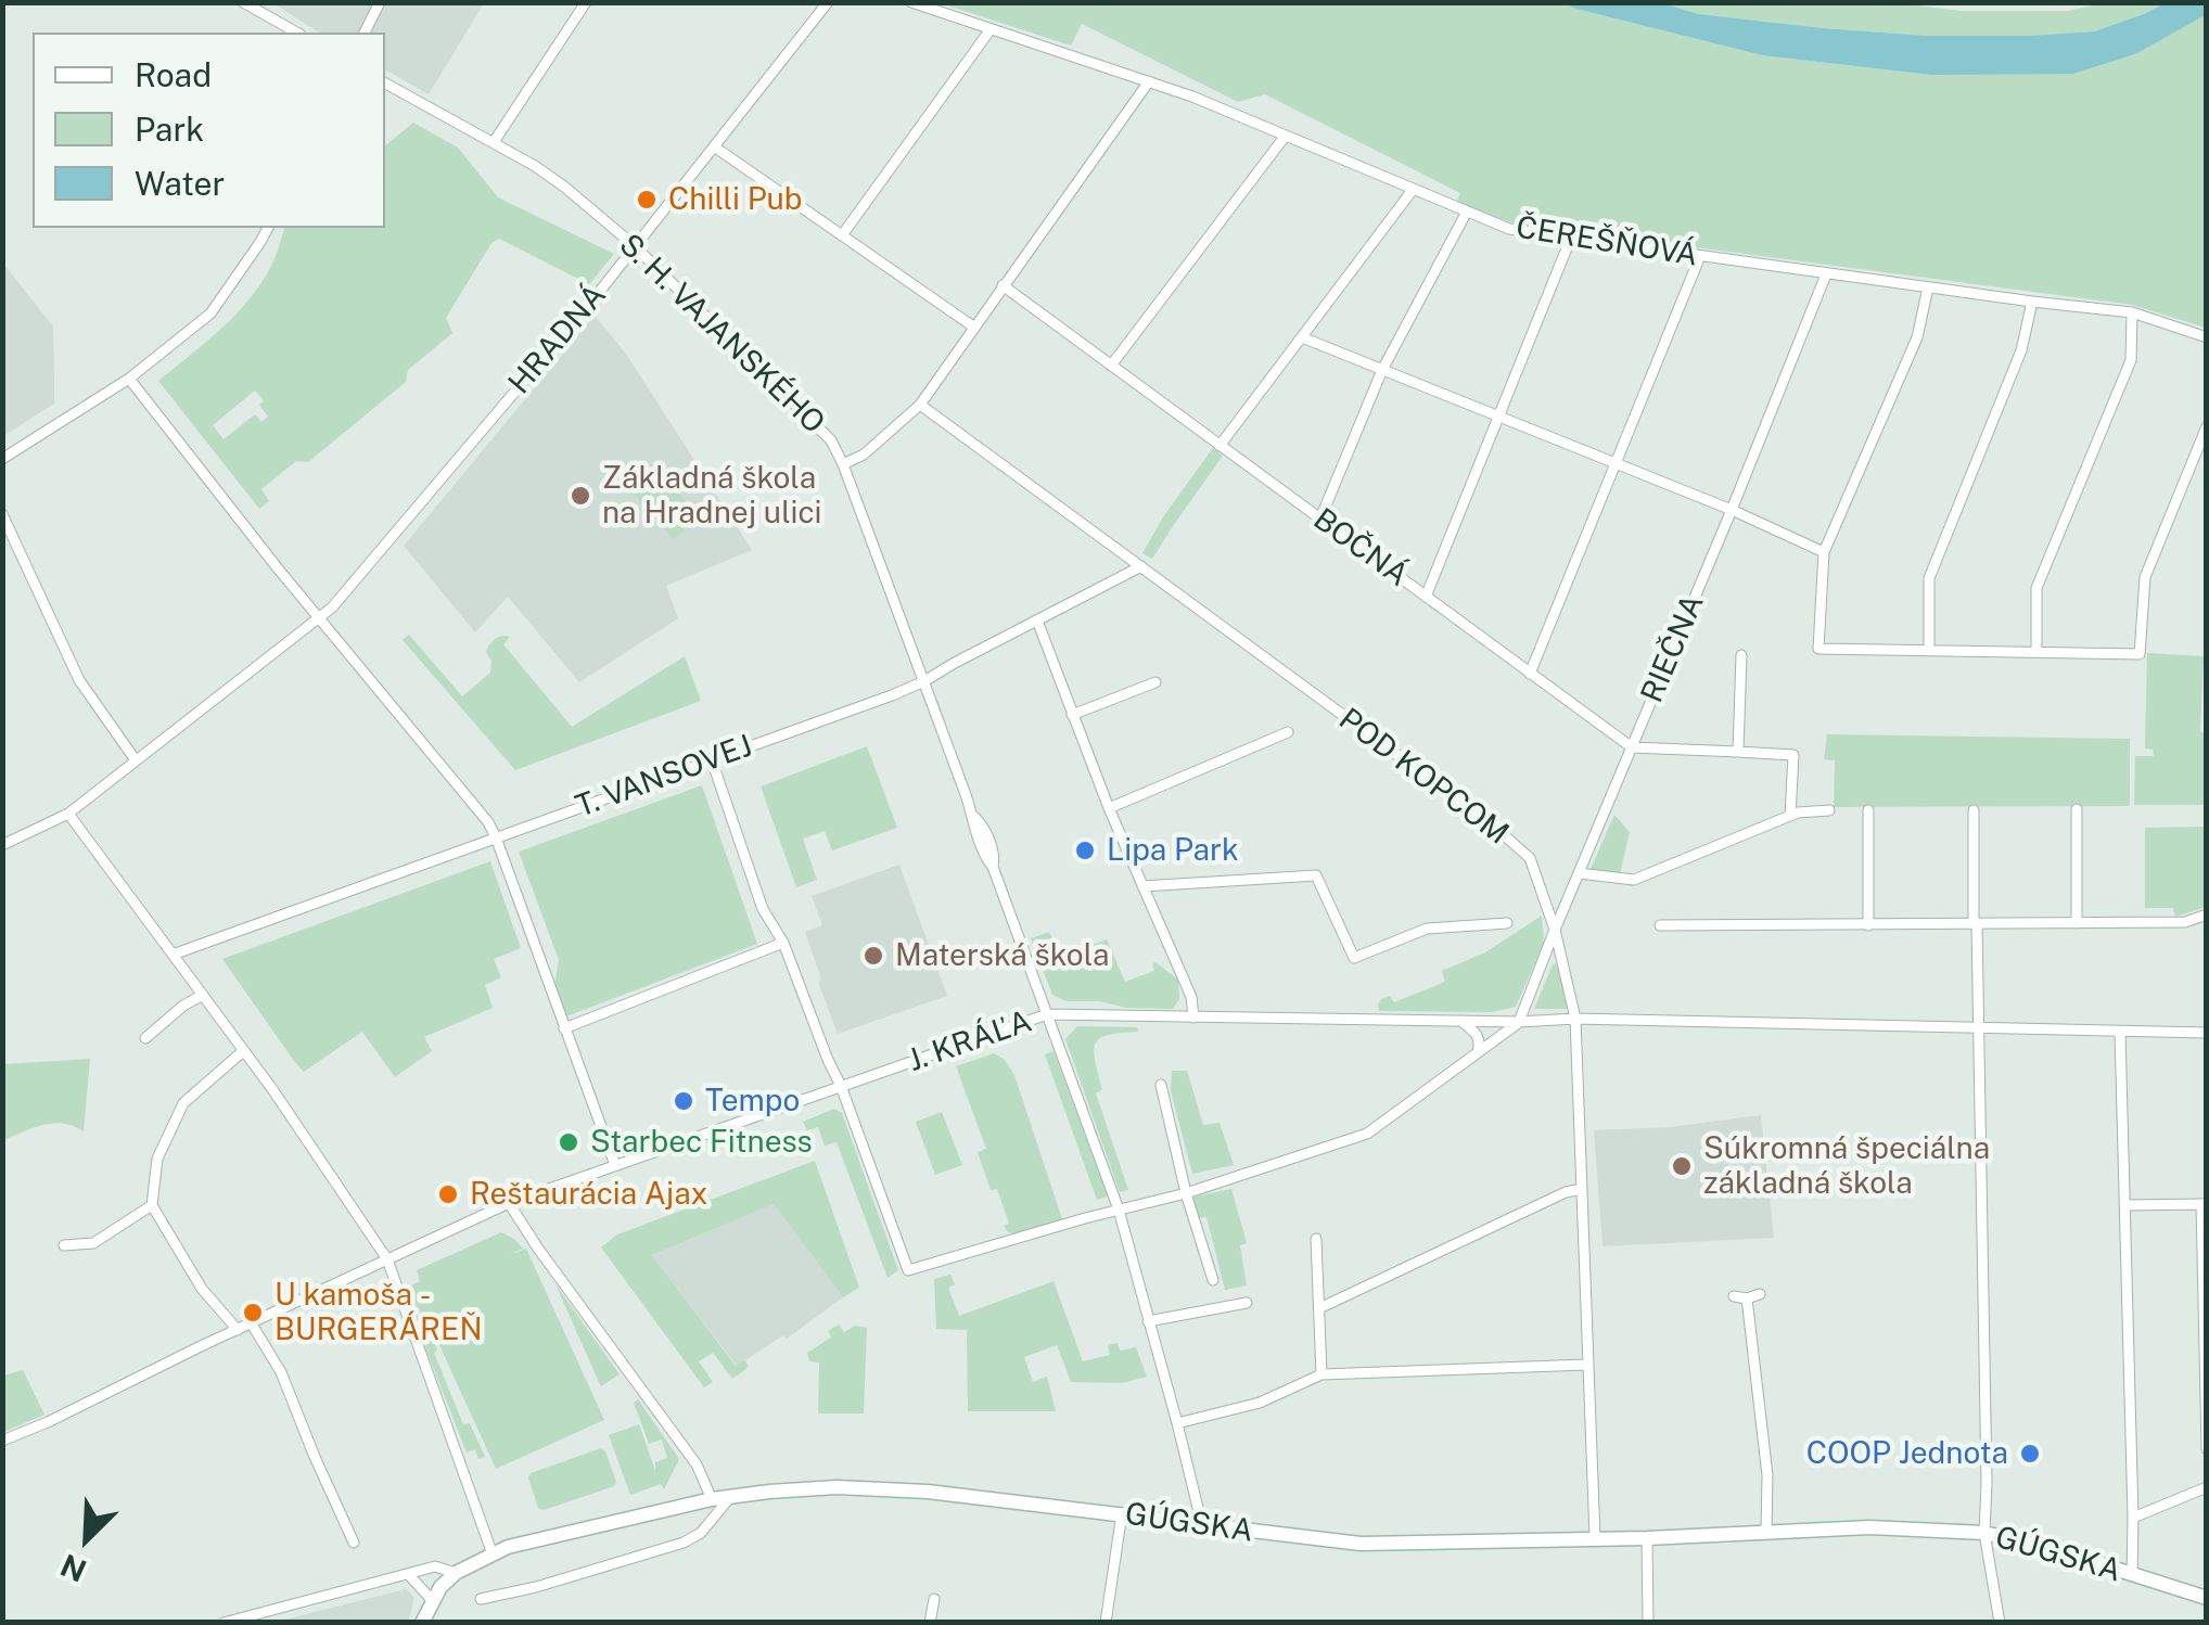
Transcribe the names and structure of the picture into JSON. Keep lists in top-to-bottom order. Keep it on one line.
{"streets":{"main road":["GÚGSKA"],"street":["ČEREŠŇOVÁ","S. H. VAJANSKÉHO","HRADNÁ","BOČNÁ","RIEČNA","T. VANSOVEJ","POD KOPCOM","J. KRÁĽA"]},"crossings":[["ČEREŠŇOVÁ","RIEČNA"],["S. H. VAJANSKÉHO","HRADNÁ"],["S. H. VAJANSKÉHO","T. VANSOVEJ"],["S. H. VAJANSKÉHO","J. KRÁĽA"],["S. H. VAJANSKÉHO","GÚGSKA"],["BOČNÁ","RIEČNA"],["RIEČNA","POD KOPCOM"],["RIEČNA","J. KRÁĽA"],["T. VANSOVEJ","POD KOPCOM"],["POD KOPCOM","J. KRÁĽA"],["POD KOPCOM","GÚGSKA"]],"places":["Chilli Pub","Základná škola na Hradnej ulici","Lipa Park","Materská škola","Tempo","Starbec Fitness","Súkromná špeciálna základná škola","Reštaurácia Ajax","U kamoša - BURGERÁREŇ","COOP Jednota"],"legend":["Road","Park","Water"],"north":"bottom left"}
